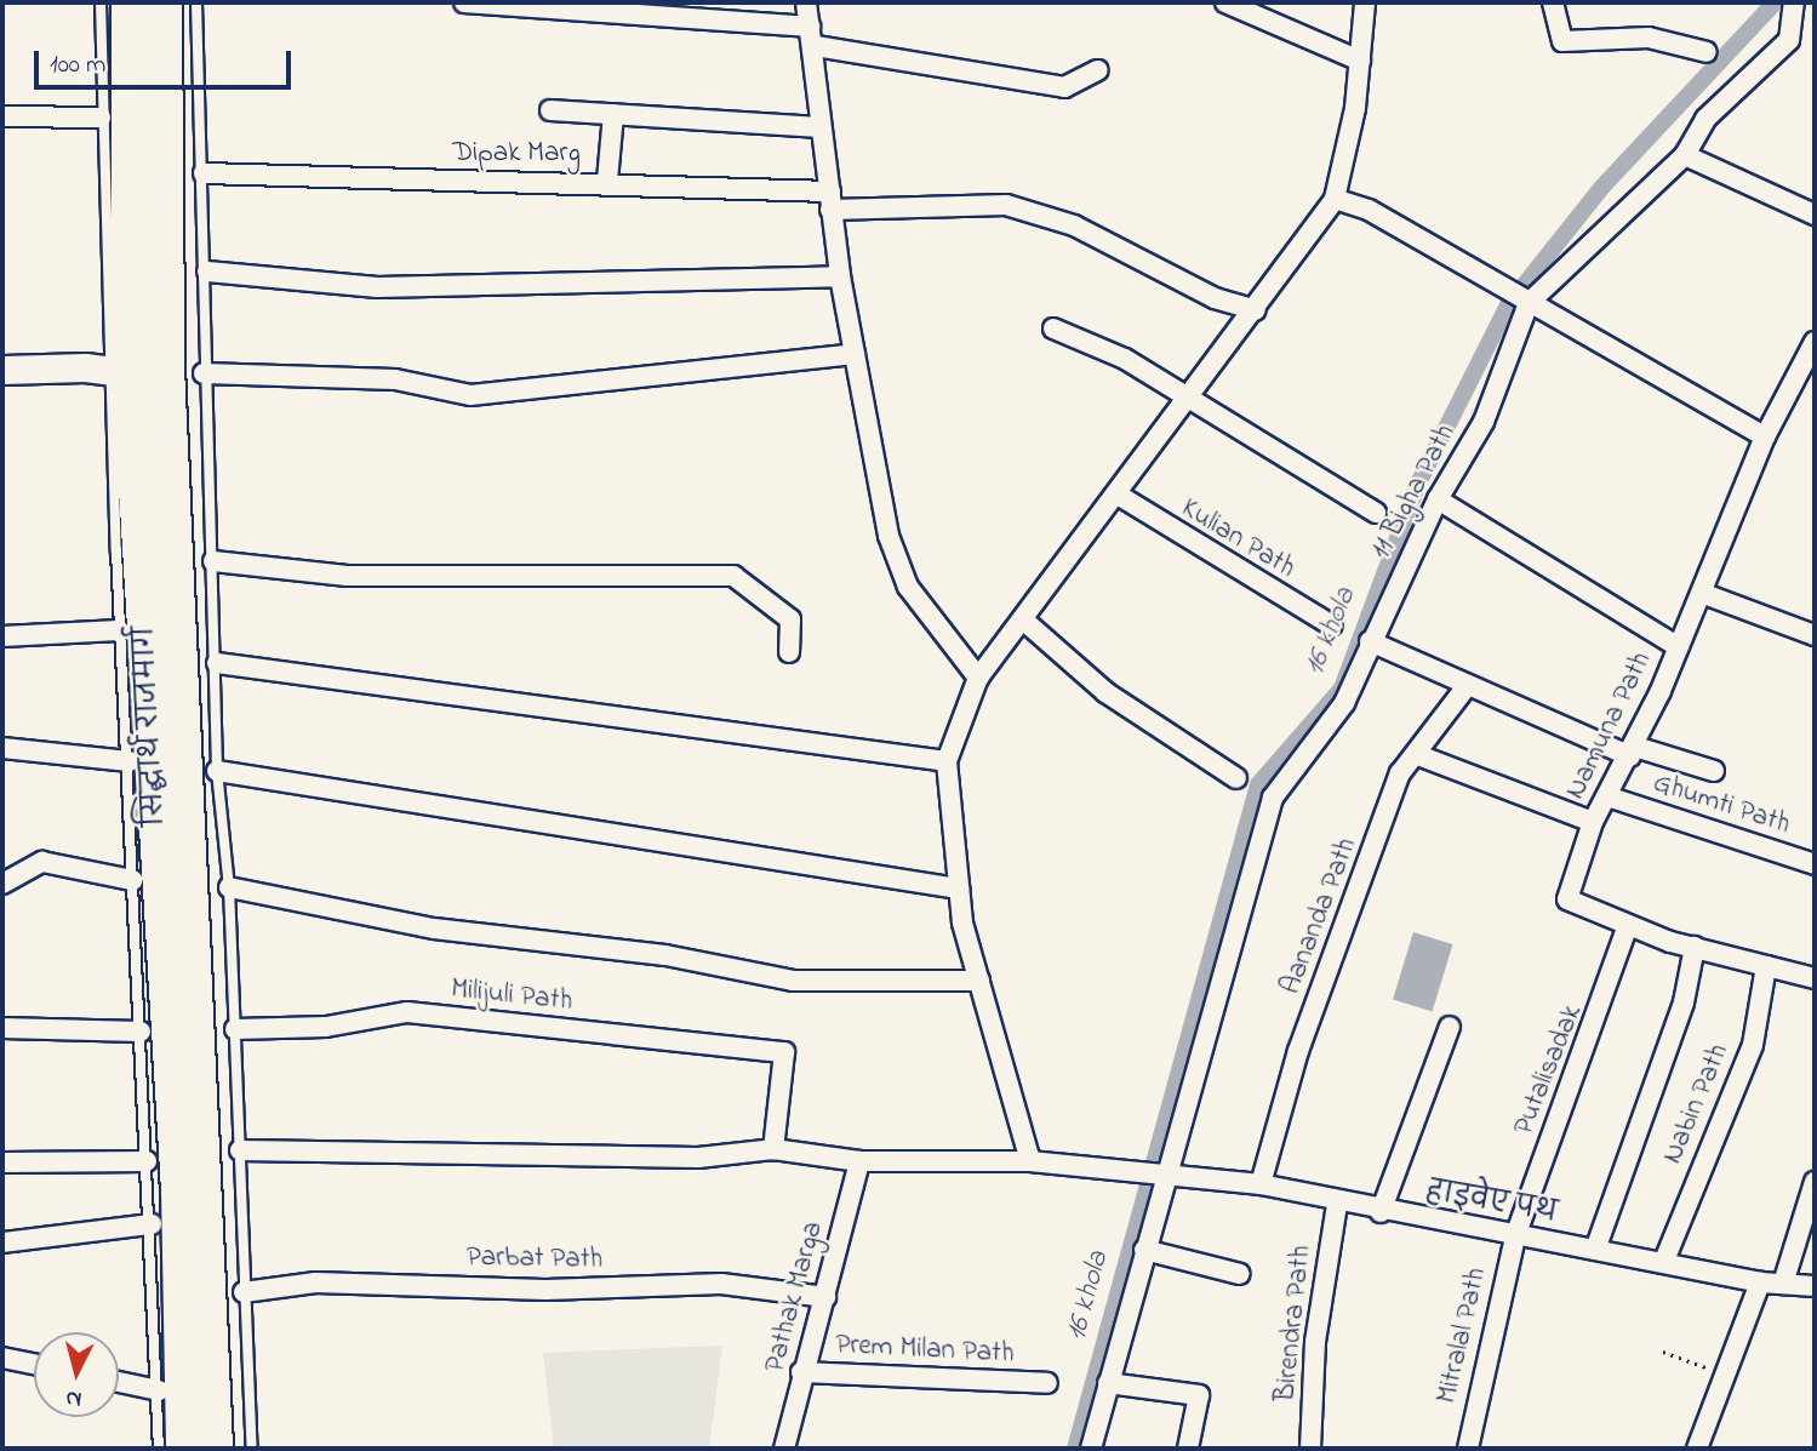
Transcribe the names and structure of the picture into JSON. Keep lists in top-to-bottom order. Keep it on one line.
{"streets":{"highway":["सिद्धार्थ राजमार्ग"],"street":["Dipak Marg","11 Bigha Path","Kulian Path","Namuna Path","Ghumti Path","Aananda Path","Milijuli Path","Putalisadak","Nabin Path","हाइवेए पथ","Parbat Path","Pathak Marga","Birendra Path","Mitralal Path","Prem Milan Path"]},"crossings":[["11 Bigha Path","हाइवेए पथ"],["Namuna Path","Ghumti Path"],["Namuna Path","Putalisadak"],["Namuna Path","Nabin Path"],["Aananda Path","हाइवेए पथ"],["Milijuli Path","हाइवेए पथ"],["Putalisadak","हाइवेए पथ"],["Putalisadak","Mitralal Path"],["Nabin Path","हाइवेए पथ"],["हाइवेए पथ","Pathak Marga"],["हाइवेए पथ","Birendra Path"],["हाइवेए पथ","Mitralal Path"],["Parbat Path","Pathak Marga"],["Pathak Marga","Prem Milan Path"]],"water":["16 khola"],"scale_bar":"100 m","north":"bottom"}
